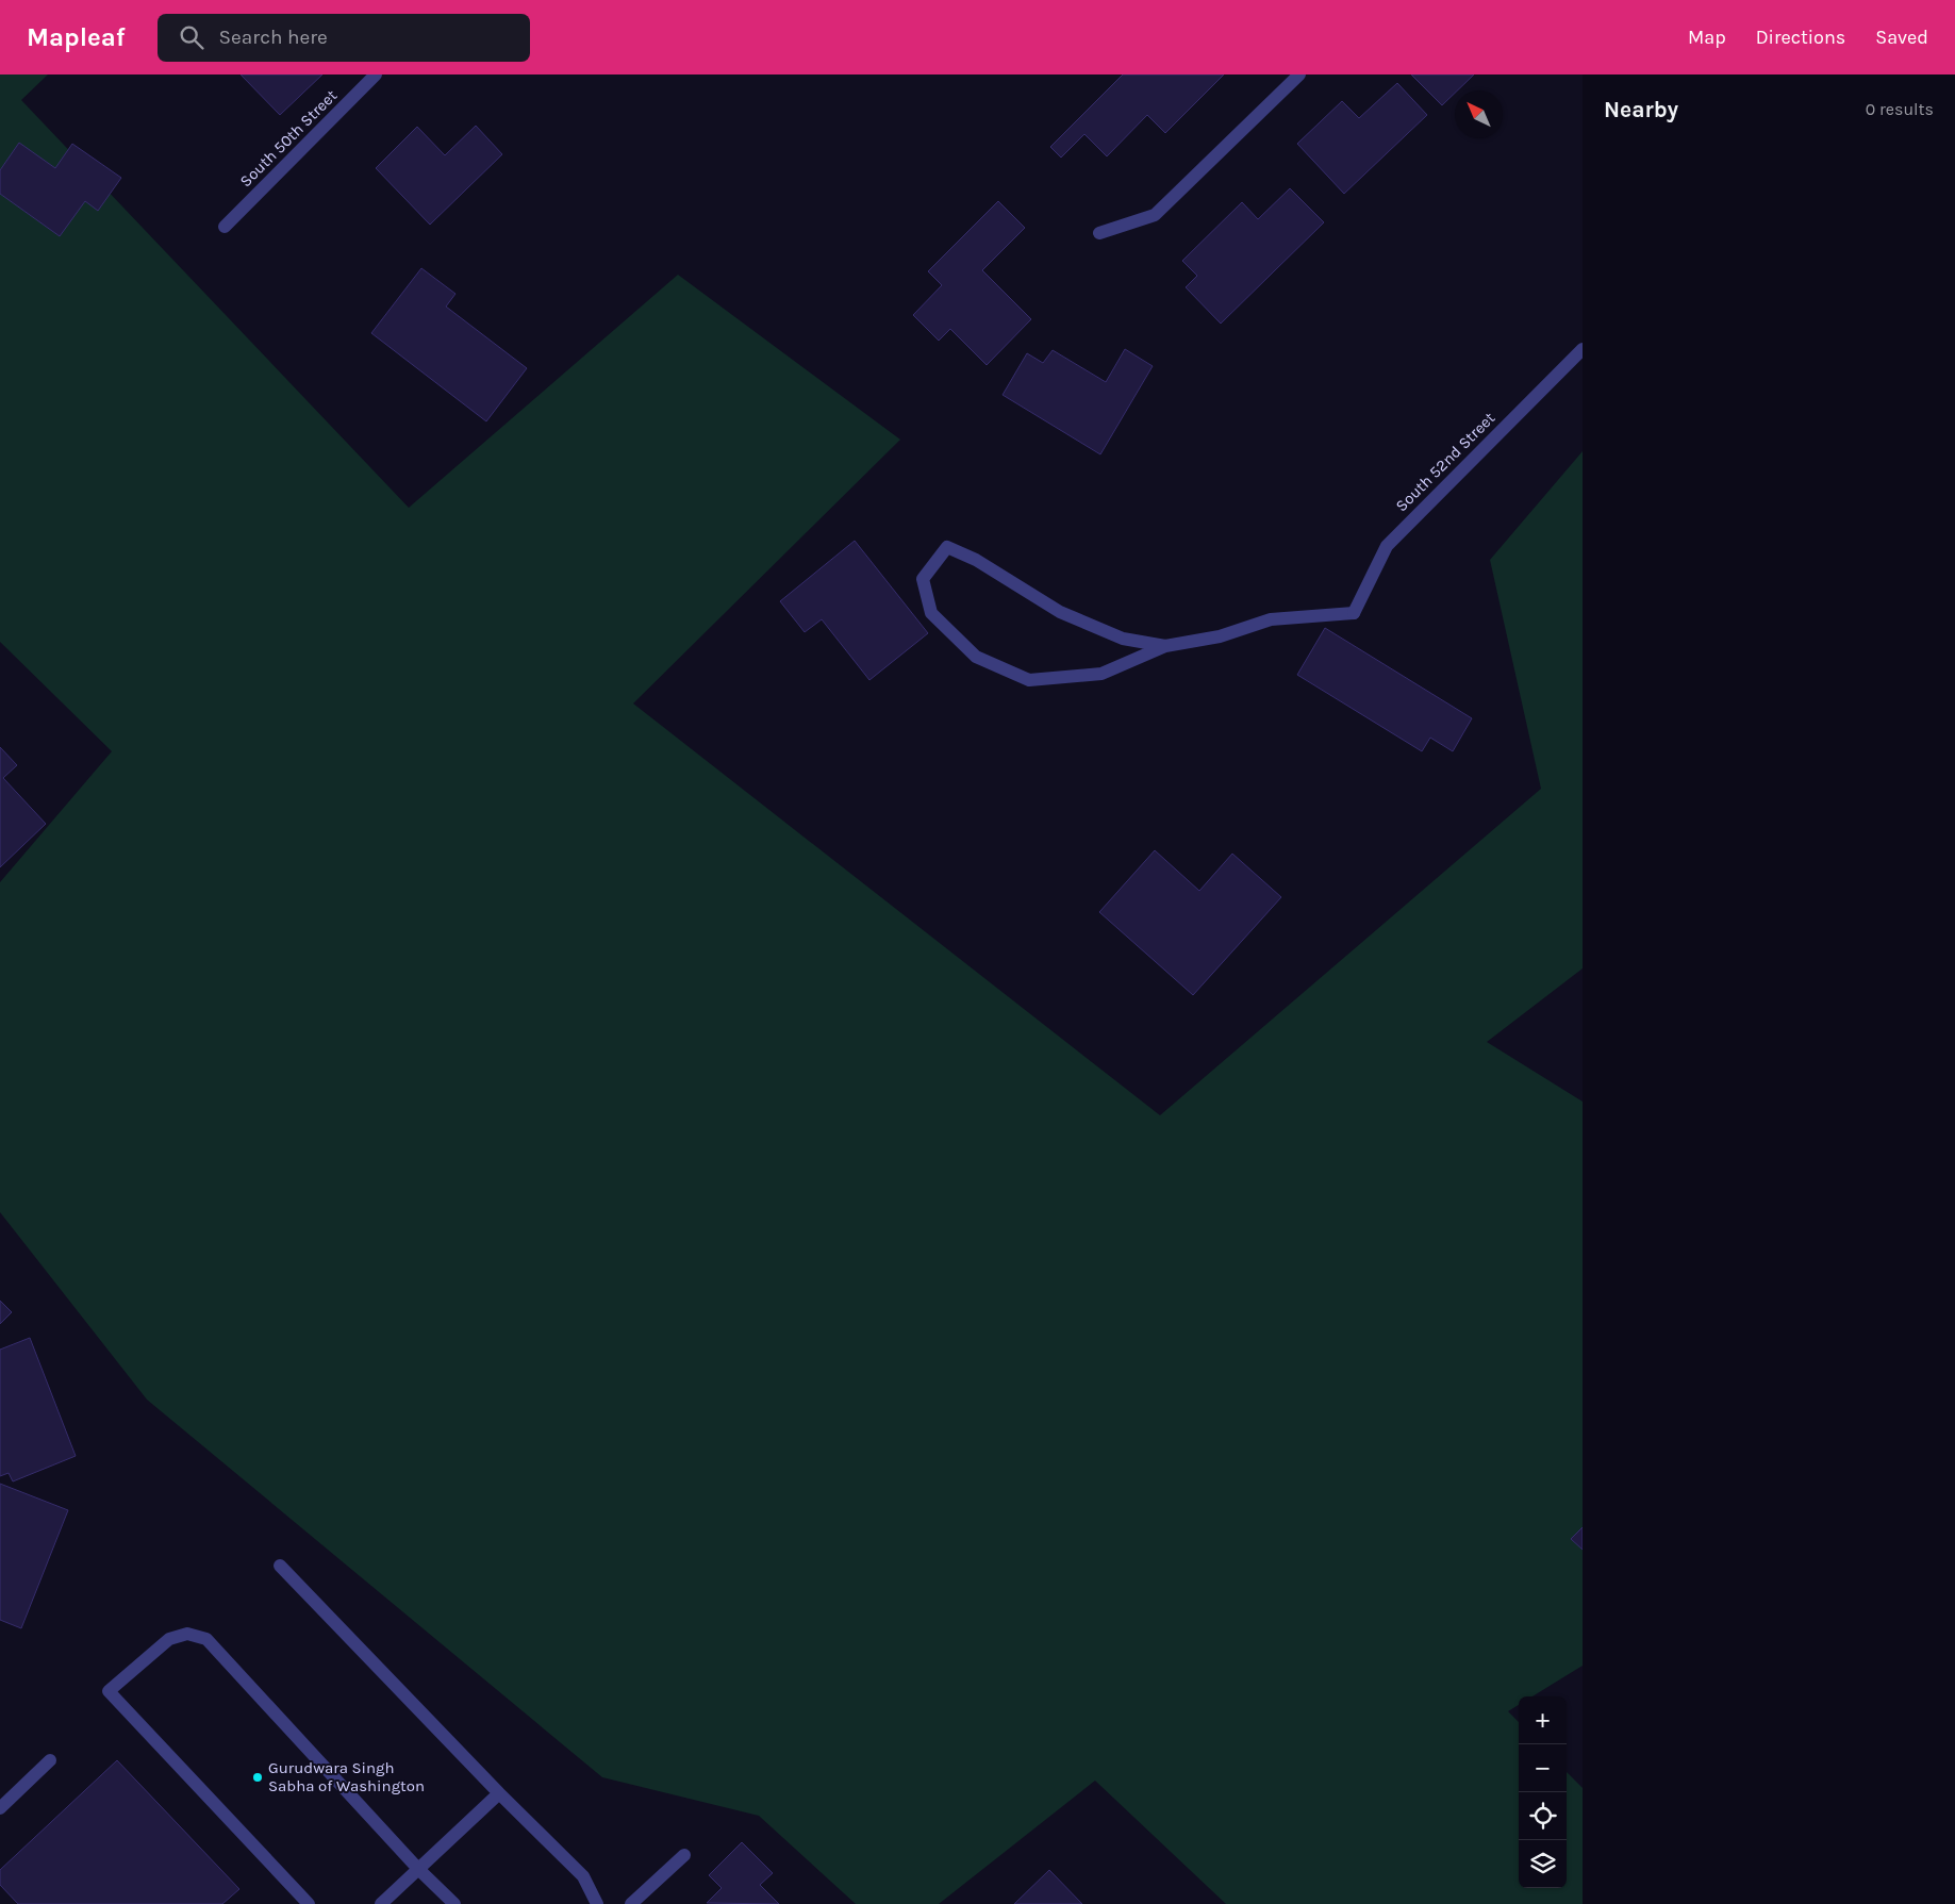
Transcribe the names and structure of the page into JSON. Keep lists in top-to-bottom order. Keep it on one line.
{"streets":{"street":["South 50th Street","South 52nd Street"]},"places":["Gurudwara Singh Sabha of Washington"],"north":"top left","page":{"header":"Mapleaf","search":"Search here","nav":["Map","Directions","Saved"],"heading":["Nearby","0 results"],"map_buttons":["+","−"]}}
